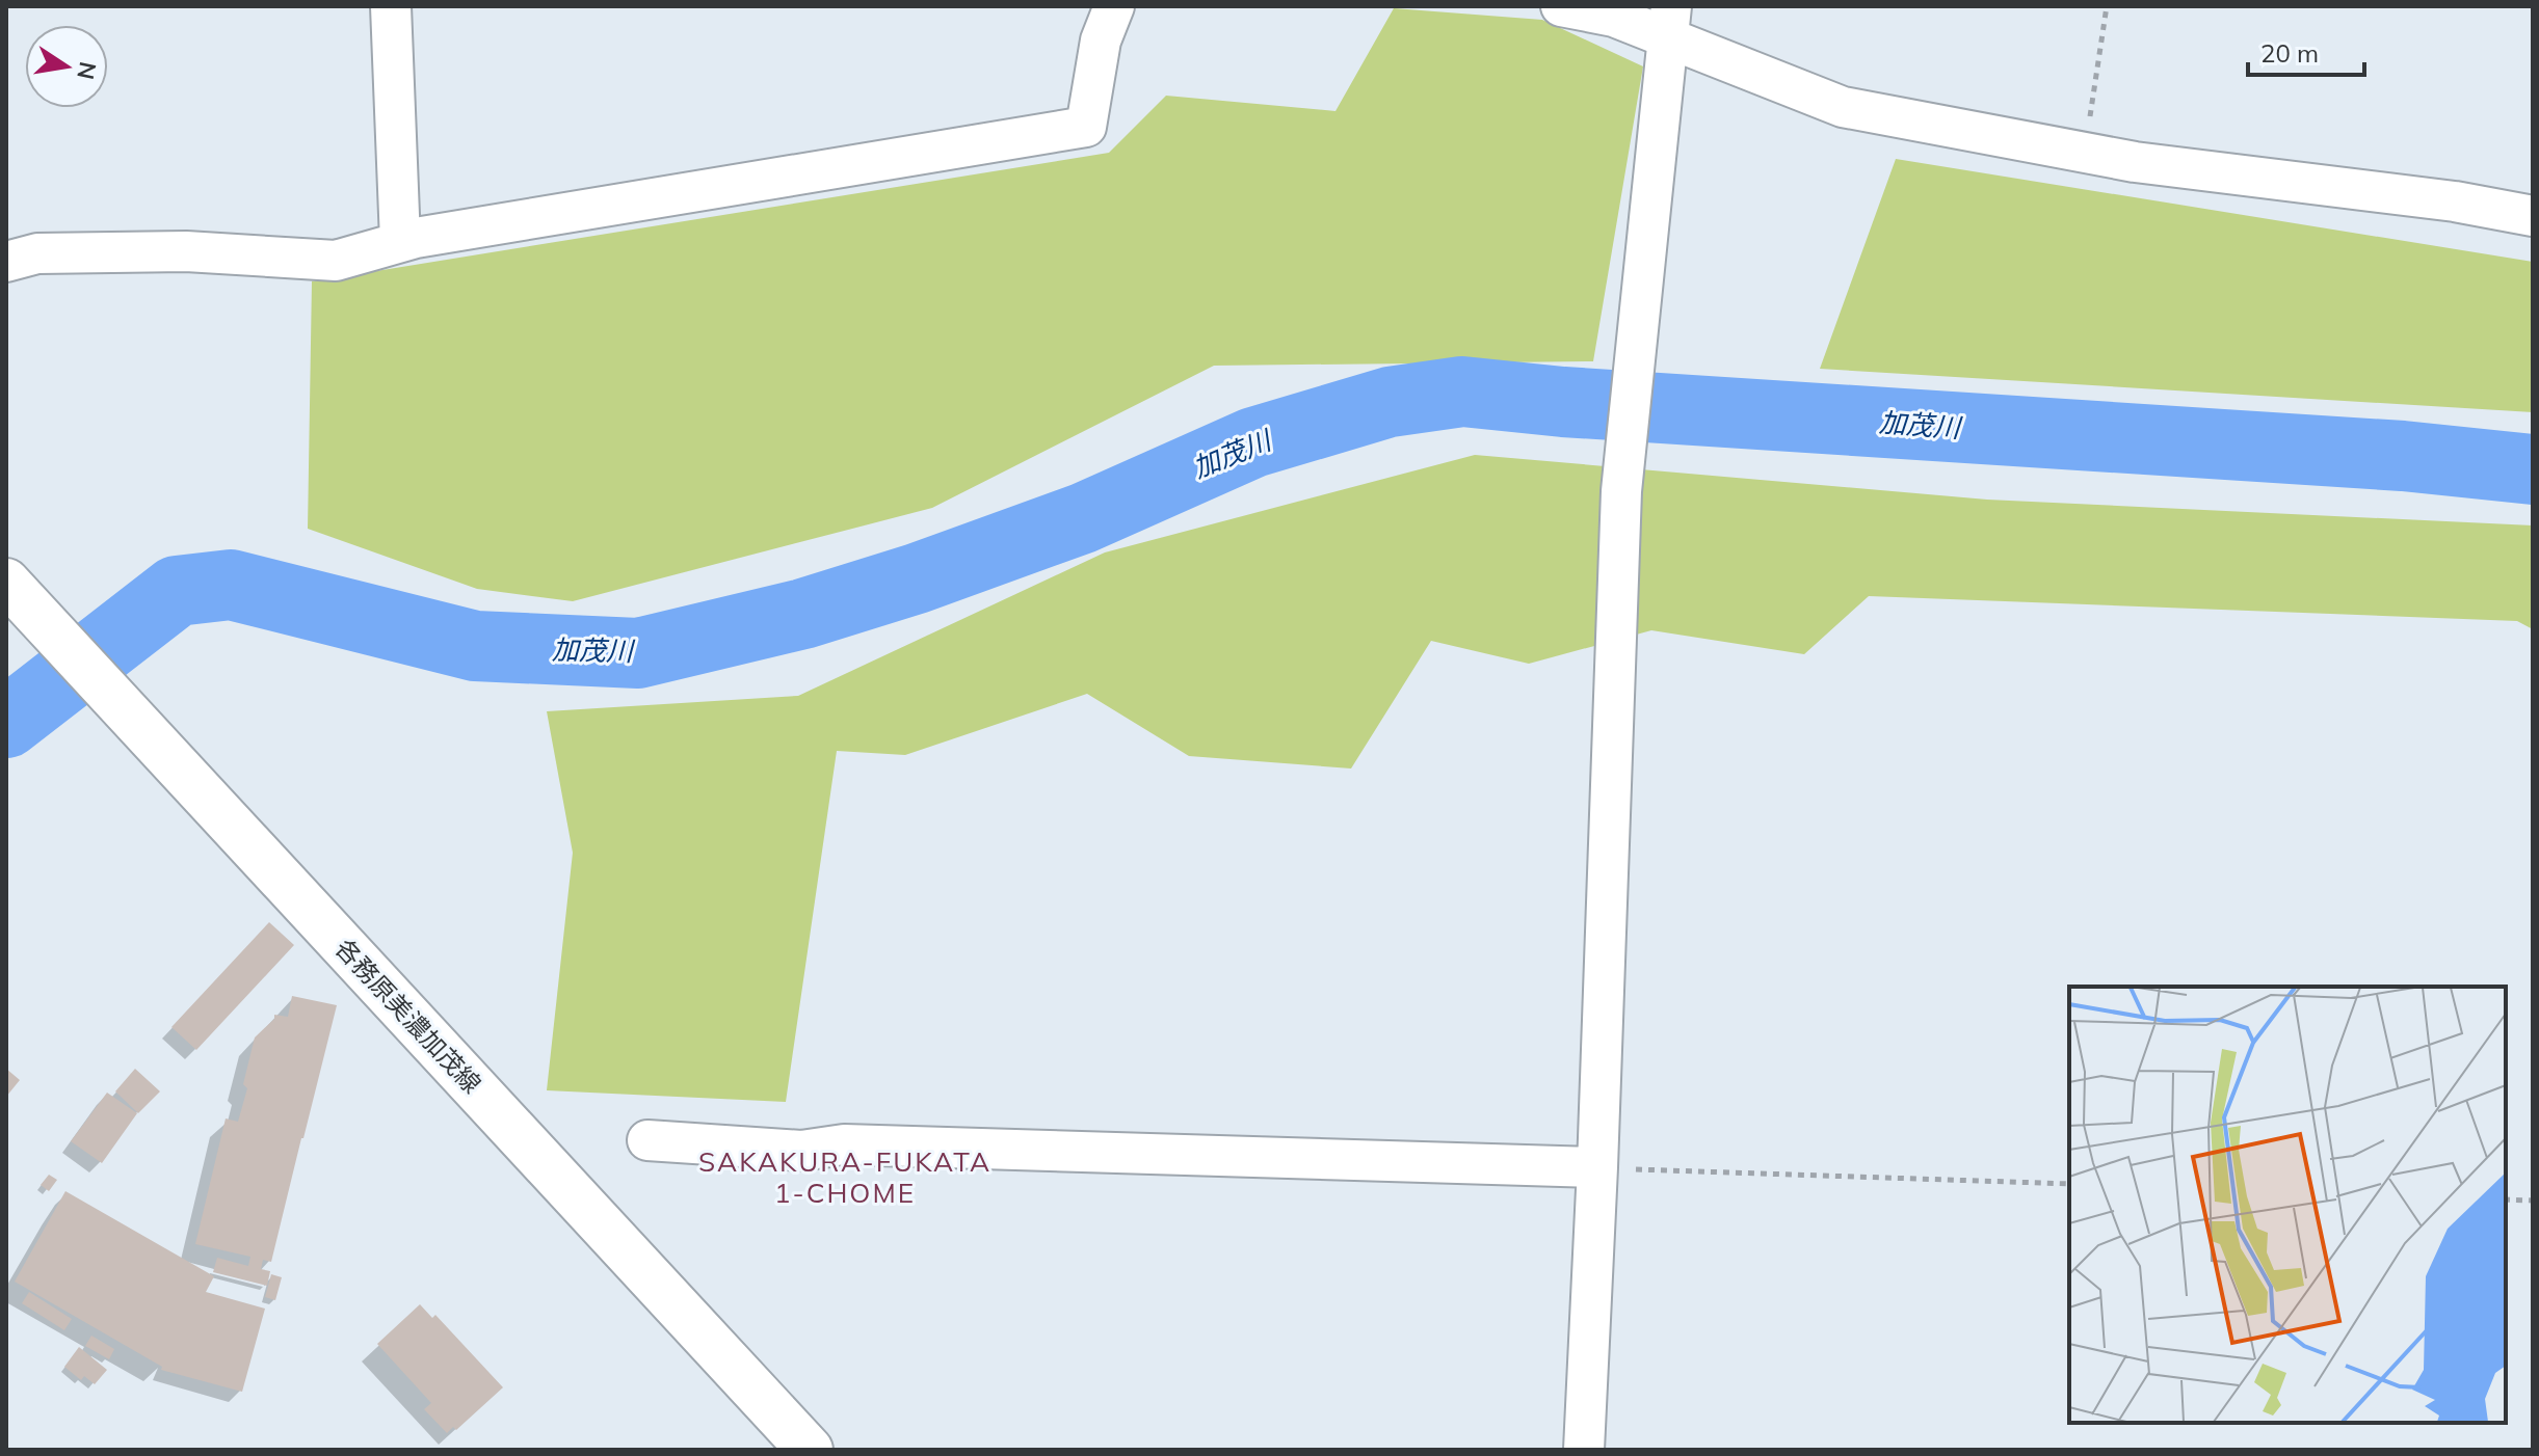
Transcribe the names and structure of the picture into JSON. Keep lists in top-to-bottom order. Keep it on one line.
{"streets":{"main road":["各務原美濃加茂線"]},"districts":["SAKAKURA-FUKATA 1-CHOME"],"water":["加茂川"],"scale_bar":"20 m","north":"right"}
